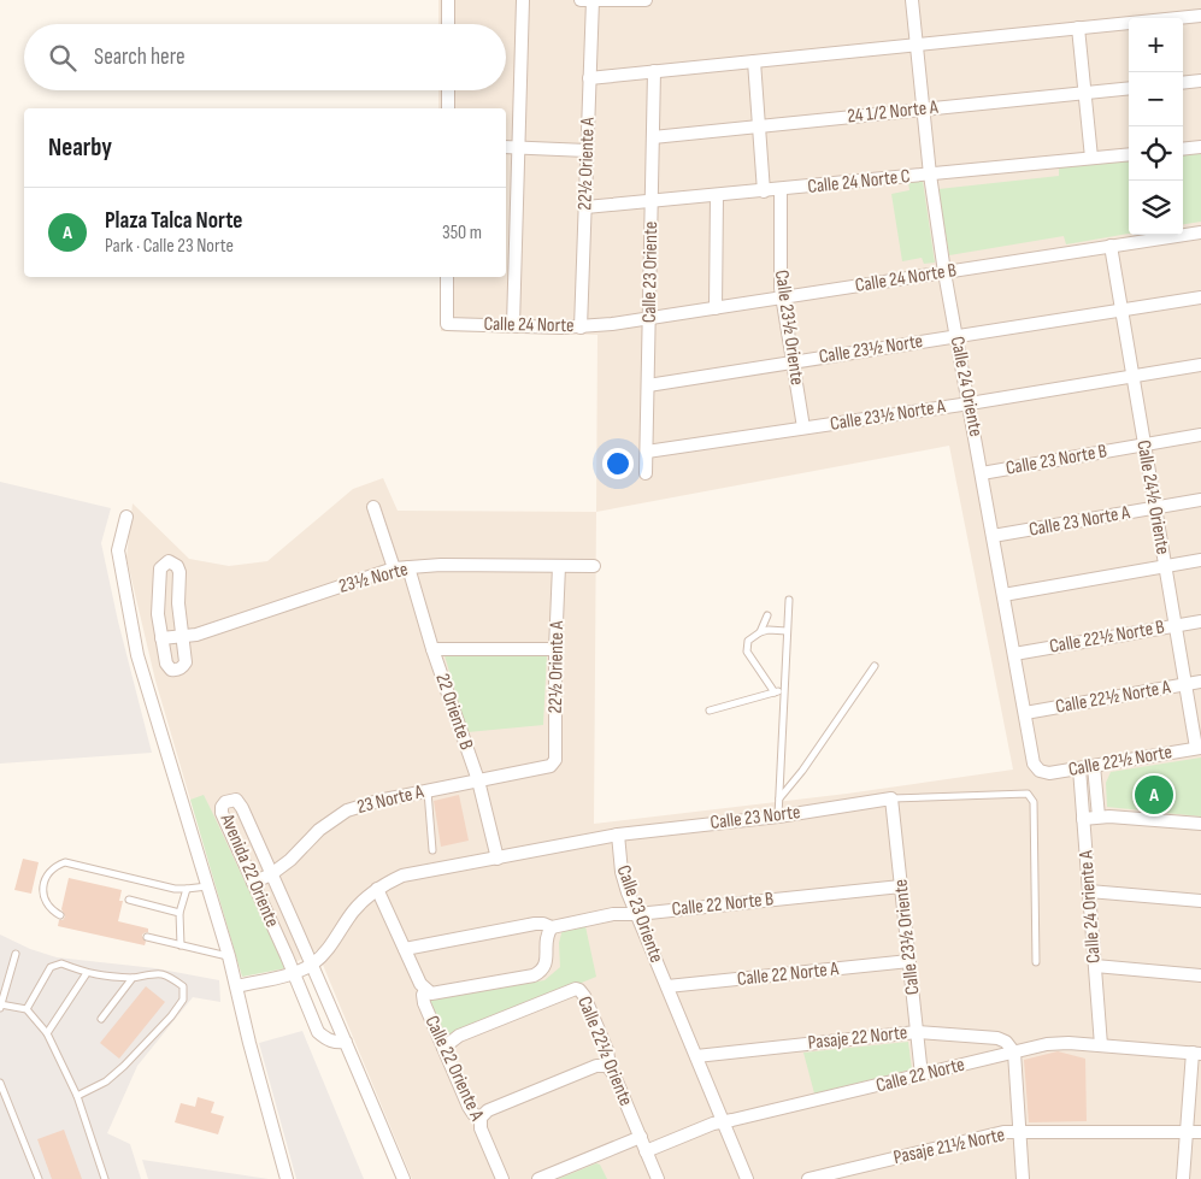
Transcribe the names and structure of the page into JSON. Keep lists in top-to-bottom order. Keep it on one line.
{"streets":{"street":["24 1/2 Norte A","22½ Oriente A","Calle 24 Norte C","Calle 23 Oriente","Calle 24 Norte B","Calle 24 Norte","Calle 23½ Oriente","Calle 23½ Norte","Calle 24 Oriente","Calle 23½ Norte A","Calle 23 Norte B","Calle 24½ Oriente","Calle 23 Norte A","23½ Norte","Calle 22½ Norte B","Calle 22½ Norte A","22 Oriente B","Calle 22½ Norte","23 Norte A","Calle 23 Norte","Avenida 22 Oriente","Calle 22 Norte B","Calle 24 Oriente A","Calle 22 Norte A","Pasaje 22 Norte","Calle 22½ Oriente","Calle 22 Oriente A","Calle 22 Norte","Pasaje 21½ Norte"]},"crossings":[["24 1/2 Norte A","Calle 23 Oriente"],["24 1/2 Norte A","Calle 24 Oriente"],["22½ Oriente A","Calle 24 Norte C"],["22½ Oriente A","Calle 24 Norte"],["22½ Oriente A","23½ Norte"],["22½ Oriente A","23 Norte A"],["Calle 24 Norte C","Calle 23 Oriente"],["Calle 24 Norte C","Calle 23½ Oriente"],["Calle 24 Norte C","Calle 24 Oriente"],["Calle 23 Oriente","Calle 24 Norte B"],["Calle 23 Oriente","Calle 23½ Norte"],["Calle 23 Oriente","Calle 23½ Norte A"],["Calle 23 Oriente","Calle 23 Norte"],["Calle 23 Oriente","Calle 22 Norte B"],["Calle 23 Oriente","Calle 22 Norte A"],["Calle 23 Oriente","Pasaje 22 Norte"],["Calle 23 Oriente","Calle 22 Norte"],["Calle 24 Norte B","Calle 24 Norte"],["Calle 24 Norte B","Calle 23½ Oriente"],["Calle 24 Norte B","Calle 24 Oriente"],["Calle 24 Norte B","Calle 24½ Oriente"],["Calle 23½ Oriente","Calle 23½ Norte"],["Calle 23½ Oriente","Calle 23½ Norte A"],["Calle 23½ Oriente","Calle 23 Norte"],["Calle 23½ Oriente","Calle 22 Norte B"],["Calle 23½ Oriente","Calle 22 Norte A"],["Calle 23½ Oriente","Pasaje 22 Norte"],["Calle 23½ Oriente","Calle 22 Norte"],["Calle 23½ Norte","Calle 24 Oriente"],["Calle 23½ Norte","Calle 24½ Oriente"],["Calle 24 Oriente","Calle 23½ Norte A"],["Calle 24 Oriente","Calle 23 Norte B"],["Calle 24 Oriente","Calle 23 Norte A"],["Calle 24 Oriente","Calle 22½ Norte B"],["Calle 24 Oriente","Calle 22½ Norte A"],["Calle 24 Oriente","Calle 22½ Norte"],["Calle 23½ Norte A","Calle 24½ Oriente"],["Calle 23 Norte B","Calle 24½ Oriente"],["Calle 24½ Oriente","Calle 23 Norte A"],["Calle 24½ Oriente","Calle 22½ Norte B"],["Calle 24½ Oriente","Calle 22½ Norte A"],["Calle 24½ Oriente","Calle 22½ Norte"],["23½ Norte","22 Oriente B"],["22 Oriente B","23 Norte A"],["Calle 22½ Norte","Calle 24 Oriente A"],["23 Norte A","Avenida 22 Oriente"],["Calle 22 Norte B","Calle 22 Oriente A"],["Calle 24 Oriente A","Calle 22 Norte"],["Pasaje 22 Norte","Calle 22 Norte"],["Calle 22½ Oriente","Calle 22 Oriente A"],["Calle 22½ Oriente","Calle 22 Norte"]],"page":{"map_buttons":["+","−"],"search":"Search here","heading":"Nearby","list":[{"mark":"A","name":"Plaza Talca Norte","note":"Park · Calle 23 Norte","value":"350 m"}],"pins":"A"}}
